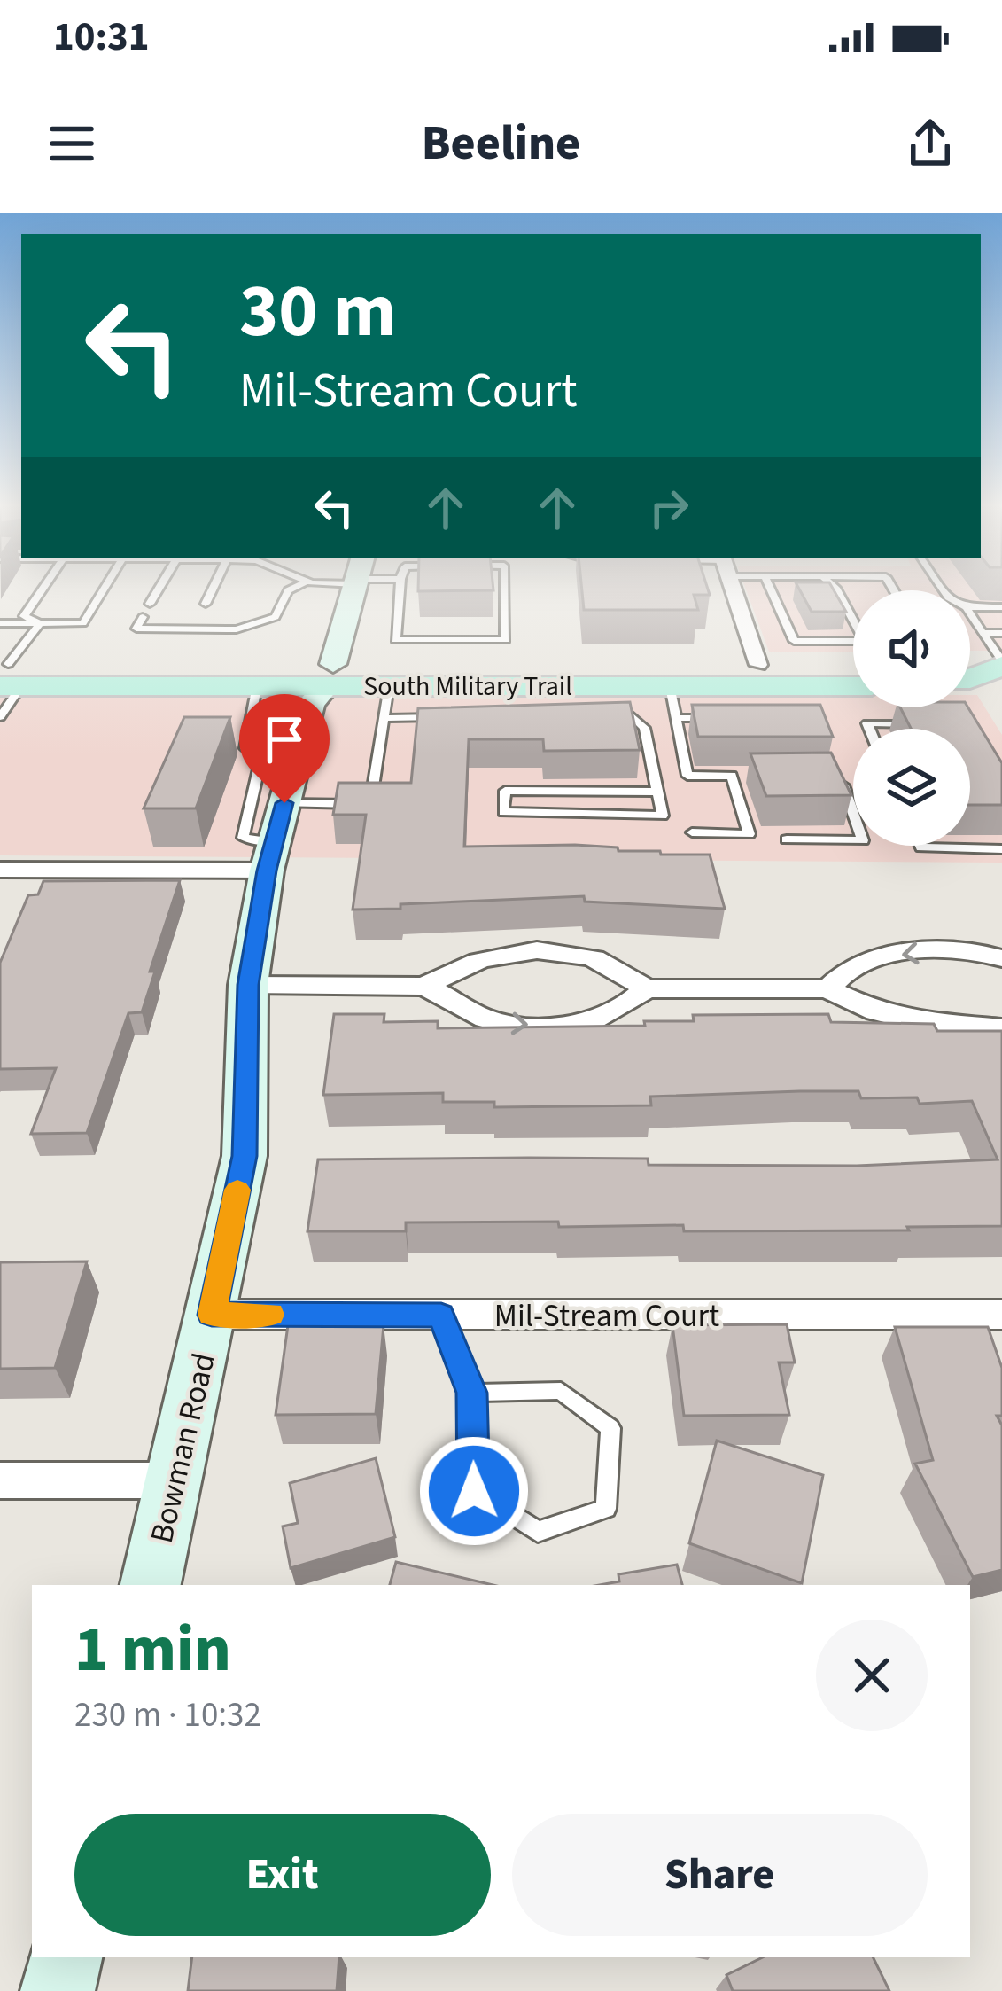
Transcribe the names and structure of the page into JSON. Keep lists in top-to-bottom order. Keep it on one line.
{"streets":{"main road":["South Military Trail"],"street":["Mil-Stream Court","Bowman Road"]},"crossings":[["South Military Trail","Bowman Road"],["Mil-Stream Court","Bowman Road"]],"page":{"status":"10:31","header":"Beeline","turn":["30 m","Mil-Stream Court"],"heading":["1 min","230 m · 10:32"],"buttons":["Exit","Share"]}}
